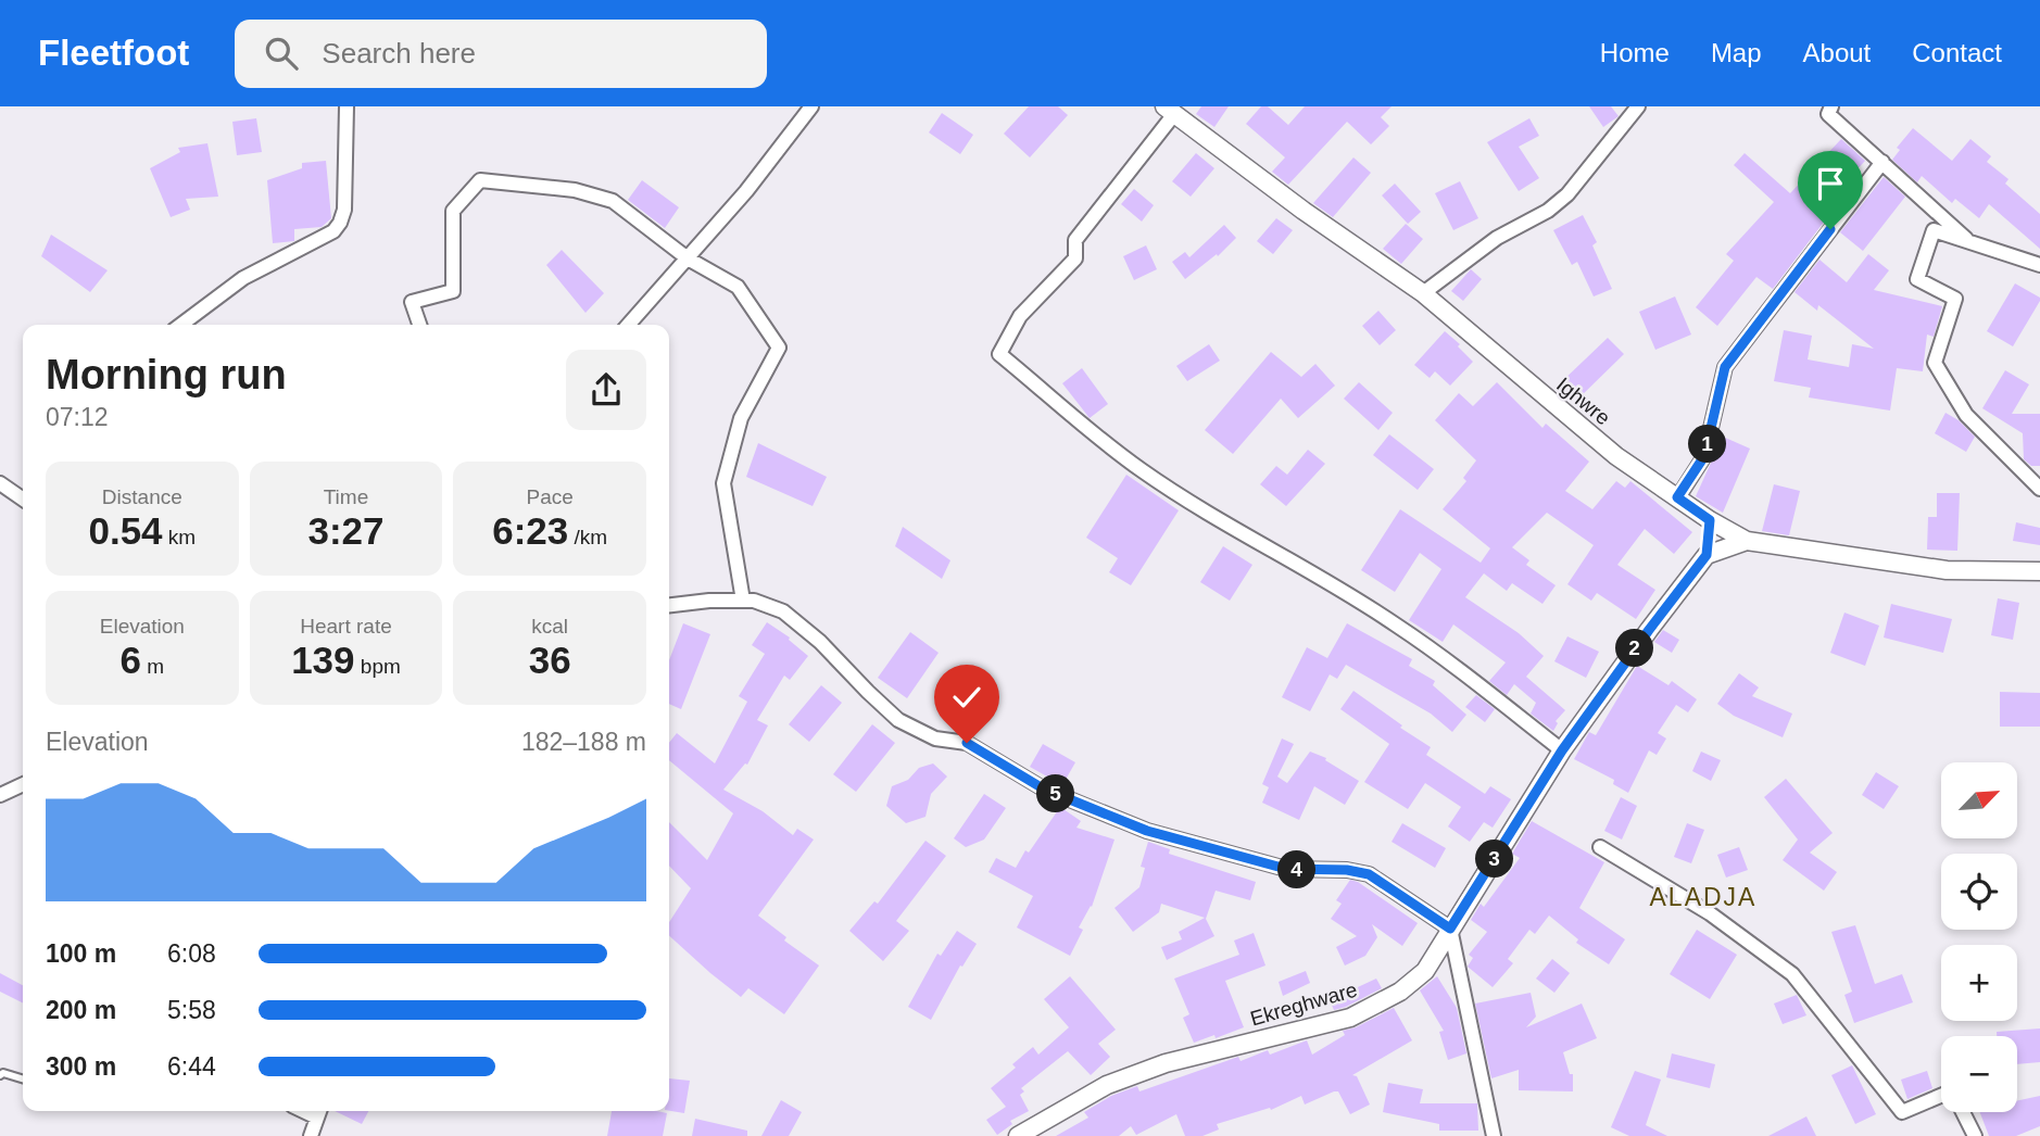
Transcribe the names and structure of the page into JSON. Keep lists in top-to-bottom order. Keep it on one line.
{"streets":{"street":["Ighwre","Ekreghware"]},"districts":["ALADJA"],"north":"top right","page":{"header":"Fleetfoot","search":"Search here","nav":["Home","Map","About","Contact"],"heading":["Morning run","07:12"],"pins":["1","2","5","3","4"],"stats":[["Distance","0.54 km"],["Time","3:27"],["Pace","6:23 /km"],["Elevation","6 m"],["Heart rate","139 bpm"],["kcal","36"]],"chart":["Elevation","182–188 m"],"map_buttons":["+","−"],"list":[{"name":"100 m","note":"6:08"},{"name":"200 m","note":"5:58"},{"name":"300 m","note":"6:44"}]}}
